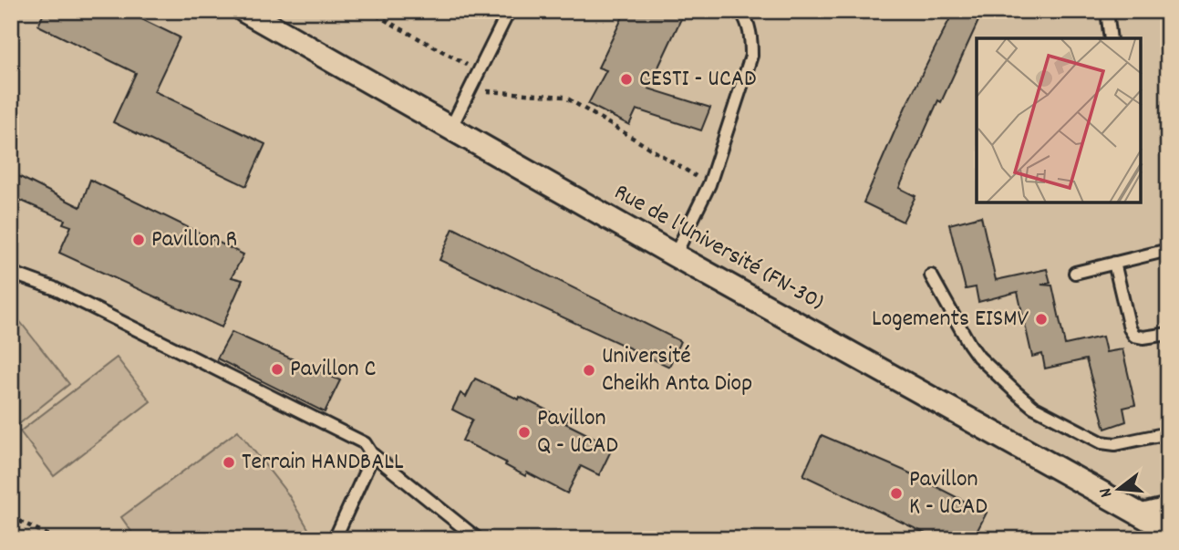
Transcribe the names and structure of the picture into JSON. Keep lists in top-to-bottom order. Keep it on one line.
{"streets":{"street":["Rue de l'Université (FN-30)"]},"places":["CESTI - UCAD","Pavillon R","Logements EISMV","Pavillon C","Université Cheikh Anta Diop","Pavillon Q - UCAD","Terrain HANDBALL","Pavillon K - UCAD"],"north":"left"}
